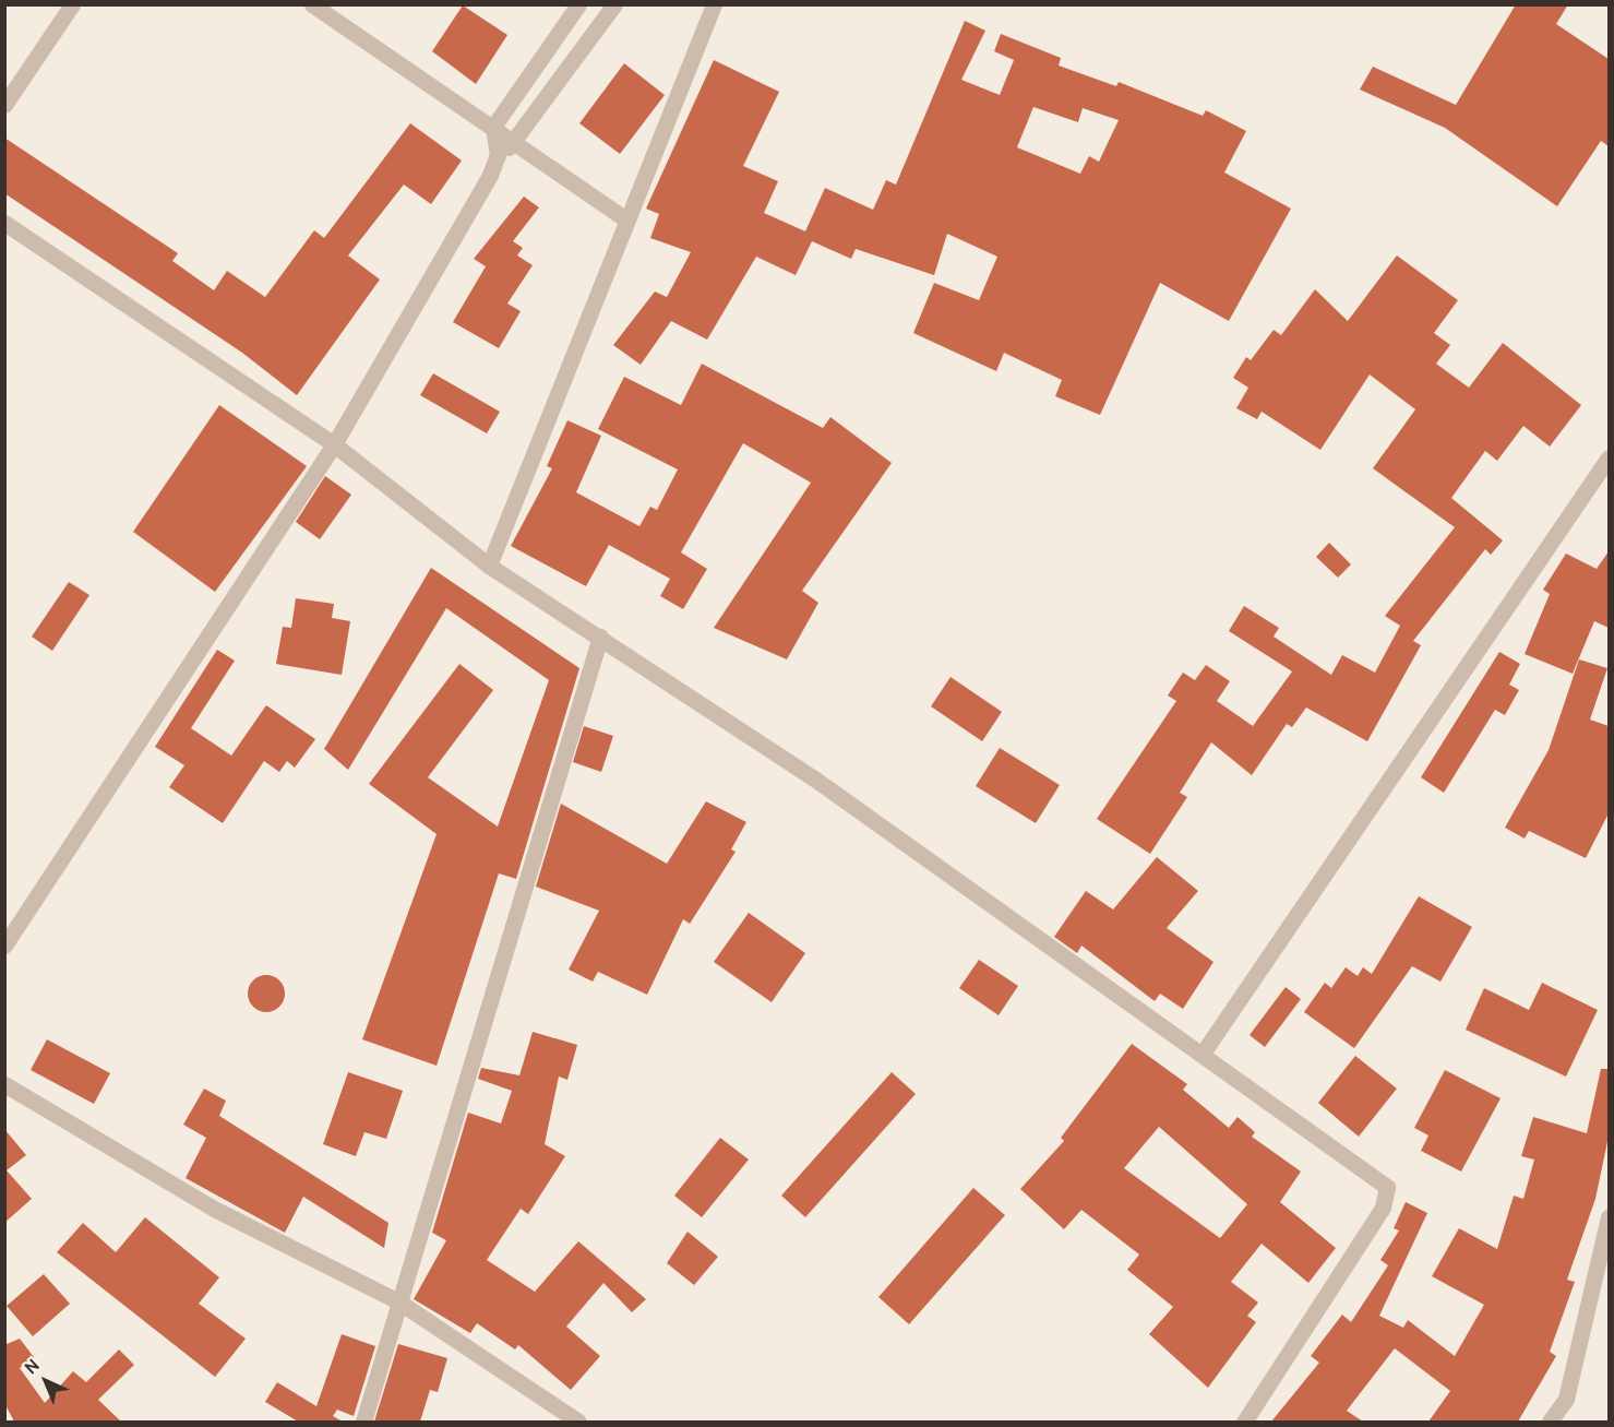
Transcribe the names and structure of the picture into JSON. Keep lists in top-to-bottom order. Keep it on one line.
{"north":"top left"}
